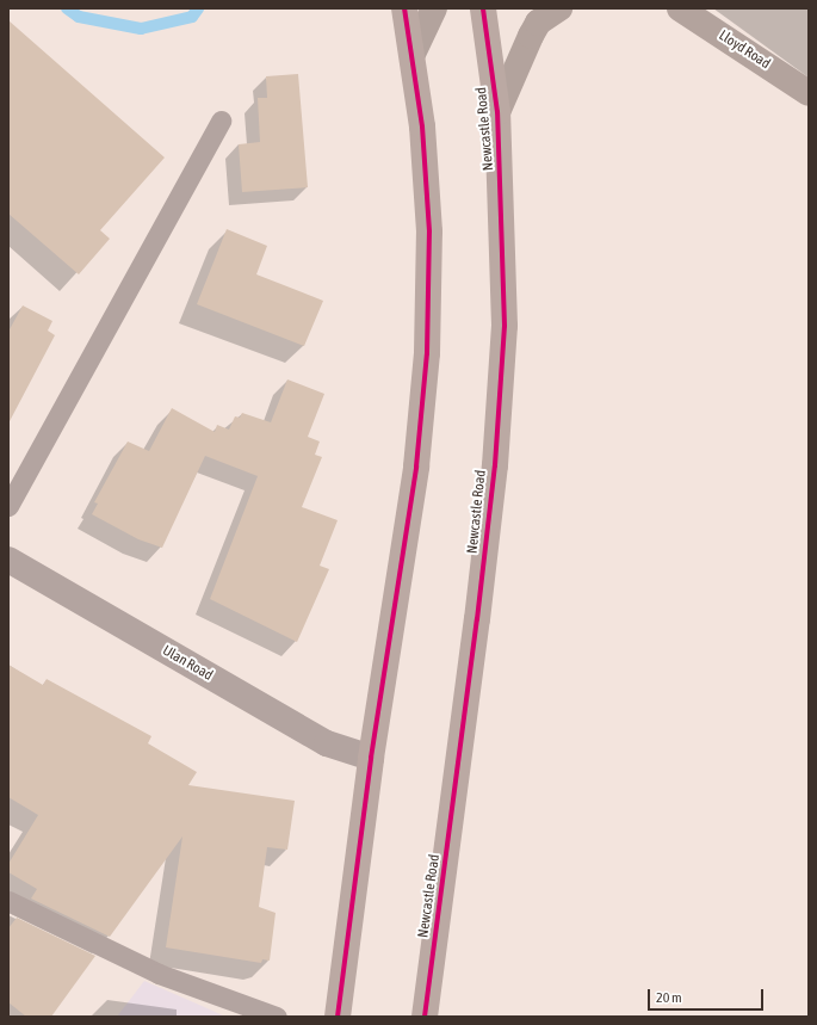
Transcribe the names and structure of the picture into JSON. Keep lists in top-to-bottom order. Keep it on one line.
{"streets":{"highway":["Newcastle Road"],"street":["Lloyd Road","Ulan Road"]},"scale_bar":"20 m"}
